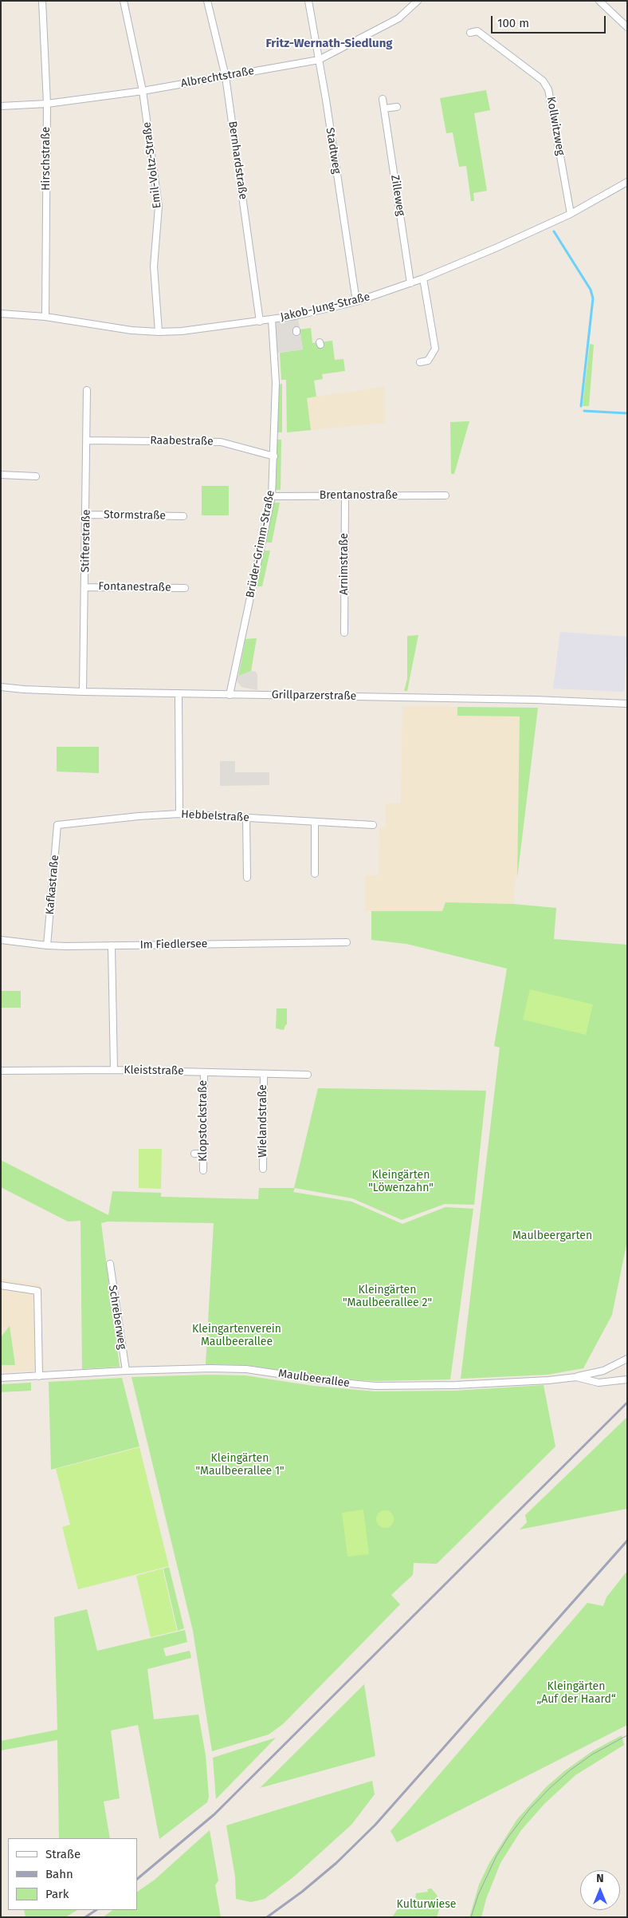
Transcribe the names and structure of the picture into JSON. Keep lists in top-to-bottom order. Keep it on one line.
{"streets":{"street":["Albrechtstraße","Kollwitzweg","Stadtweg","Hirschstraße","Bernhardstraße","Emil-Voltz-Straße","Zilleweg","Jakob-Jung-Straße","Raabestraße","Brentanostraße","Stormstraße","Stifterstraße","Brüder-Grimm-Straße","Arnimstraße","Fontanestraße","Grillparzerstraße","Hebbelstraße","Kafkastraße","Im Fiedlersee","Kleiststraße","Klopstockstraße","Wielandstraße","Schreberweg","Maulbeerallee"]},"crossings":[["Albrechtstraße","Stadtweg"],["Albrechtstraße","Hirschstraße"],["Albrechtstraße","Bernhardstraße"],["Albrechtstraße","Emil-Voltz-Straße"],["Kollwitzweg","Jakob-Jung-Straße"],["Stadtweg","Jakob-Jung-Straße"],["Hirschstraße","Jakob-Jung-Straße"],["Bernhardstraße","Jakob-Jung-Straße"],["Emil-Voltz-Straße","Jakob-Jung-Straße"],["Zilleweg","Jakob-Jung-Straße"],["Jakob-Jung-Straße","Brüder-Grimm-Straße"],["Raabestraße","Stifterstraße"],["Raabestraße","Brüder-Grimm-Straße"],["Brentanostraße","Brüder-Grimm-Straße"],["Brentanostraße","Arnimstraße"],["Stormstraße","Stifterstraße"],["Stifterstraße","Fontanestraße"],["Stifterstraße","Grillparzerstraße"],["Brüder-Grimm-Straße","Grillparzerstraße"],["Hebbelstraße","Kafkastraße"],["Kafkastraße","Im Fiedlersee"],["Kleiststraße","Klopstockstraße"],["Kleiststraße","Wielandstraße"],["Schreberweg","Maulbeerallee"]],"districts":["Fritz-Wernath-Siedlung"],"parks":["Kleingärten \"Löwenzahn\"","Maulbeergarten","Kleingärten \"Maulbeerallee 2\"","Kleingartenverein Maulbeerallee","Kleingärten \"Maulbeerallee 1\"","Kleingärten „Auf der Haard“","Kulturwiese"],"legend":["Straße","Bahn","Park"],"scale_bar":"100 m","north":"top"}
